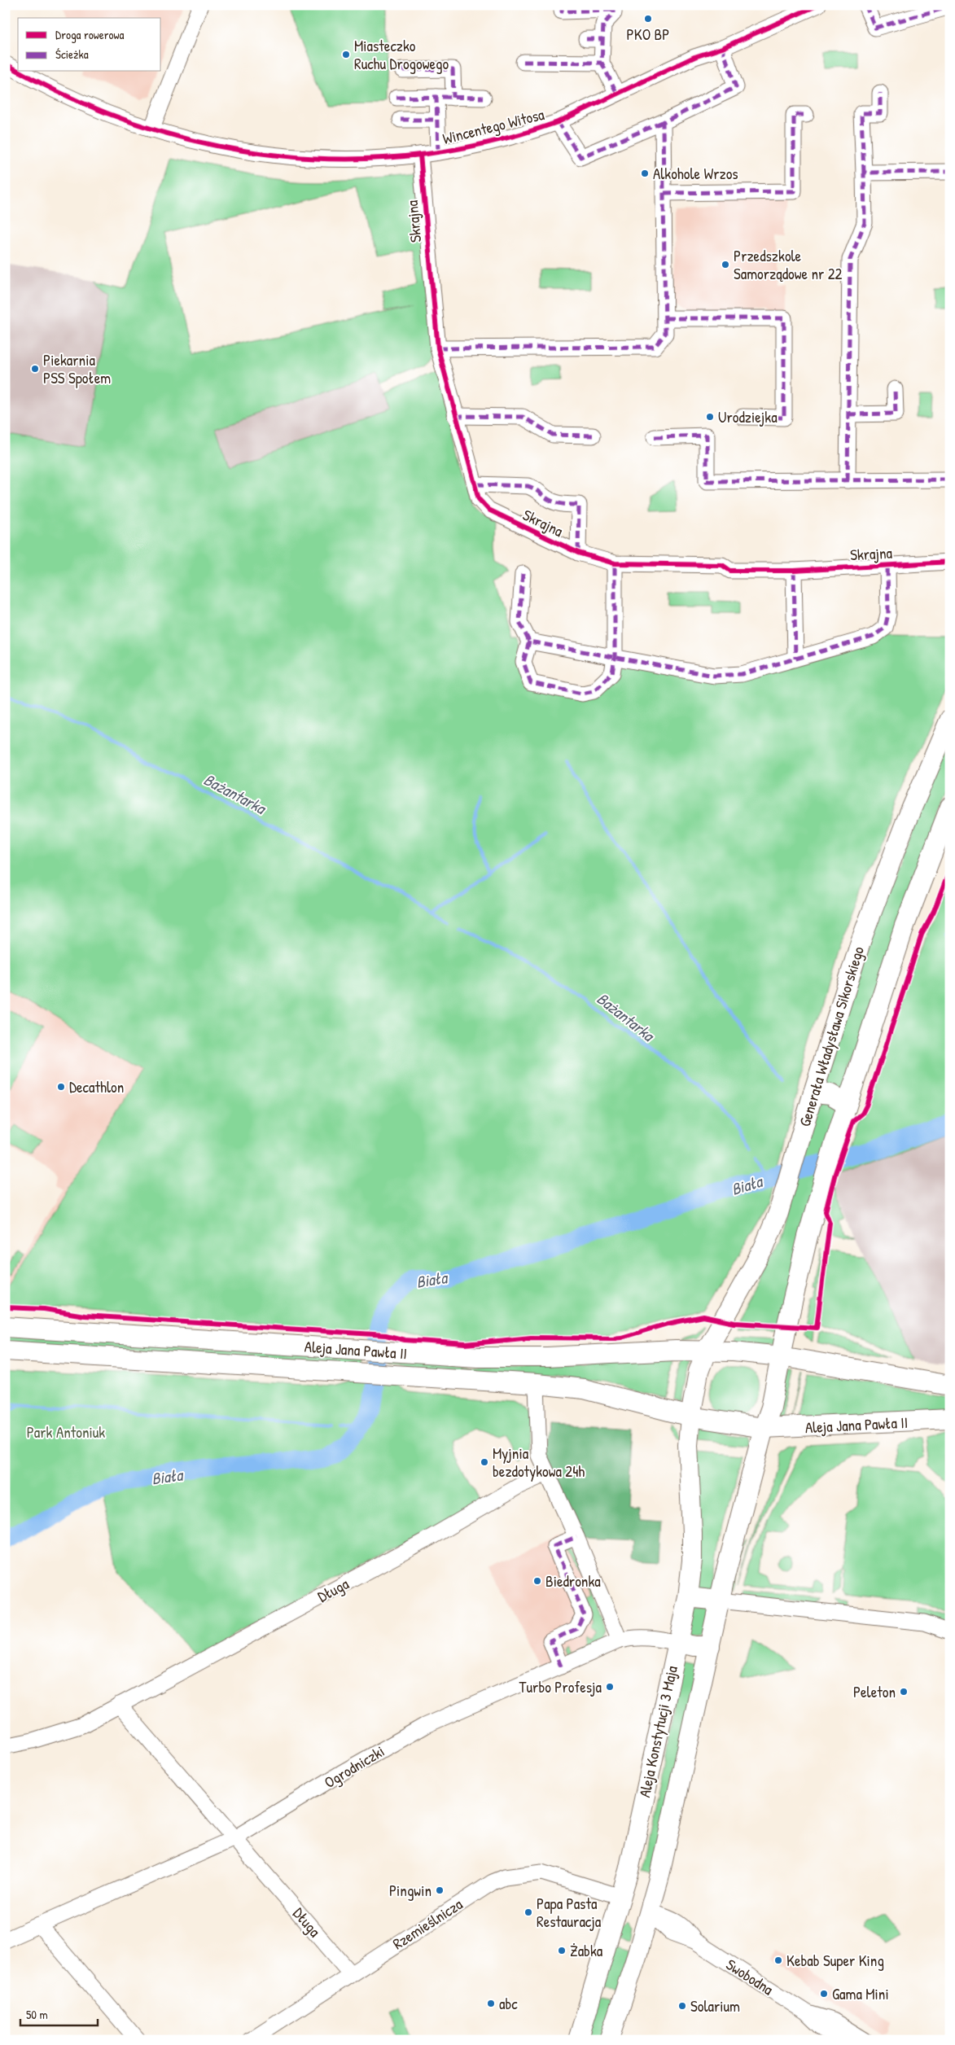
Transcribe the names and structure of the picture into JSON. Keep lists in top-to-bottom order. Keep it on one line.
{"streets":{"main road":["Generała Władysława Sikorskiego","Aleja Jana Pawła II","Aleja Konstytucji 3 Maja"],"street":["Wincentego Witosa","Skrajna","Długa","Ogrodniczki","Rzemieślnicza","Swobodna"]},"crossings":[["Wincentego Witosa","Skrajna"],["Generała Władysława Sikorskiego","Aleja Jana Pawła II"],["Generała Władysława Sikorskiego","Aleja Konstytucji 3 Maja"],["Aleja Jana Pawła II","Aleja Konstytucji 3 Maja"],["Długa","Ogrodniczki"],["Długa","Rzemieślnicza"],["Aleja Konstytucji 3 Maja","Ogrodniczki"],["Aleja Konstytucji 3 Maja","Rzemieślnicza"],["Aleja Konstytucji 3 Maja","Swobodna"]],"water":["Bażantarka","Biała"],"parks":["Park Antoniuk"],"places":["PKO BP","Miasteczko Ruchu Drogowego","Alkohole Wrzos","Przedszkole Samorządowe nr 22","Piekarnia PSS Społem","Urodziejka","Decathlon","Myjnia bezdotykowa 24h","Biedronka","Turbo Profesja","Peleton","Pingwin","Papa Pasta Restauracja","Żabka","Kebab Super King","Gama Mini","abc","Solarium"],"legend":["Droga rowerowa","Ścieżka"],"scale_bar":"50 m"}
